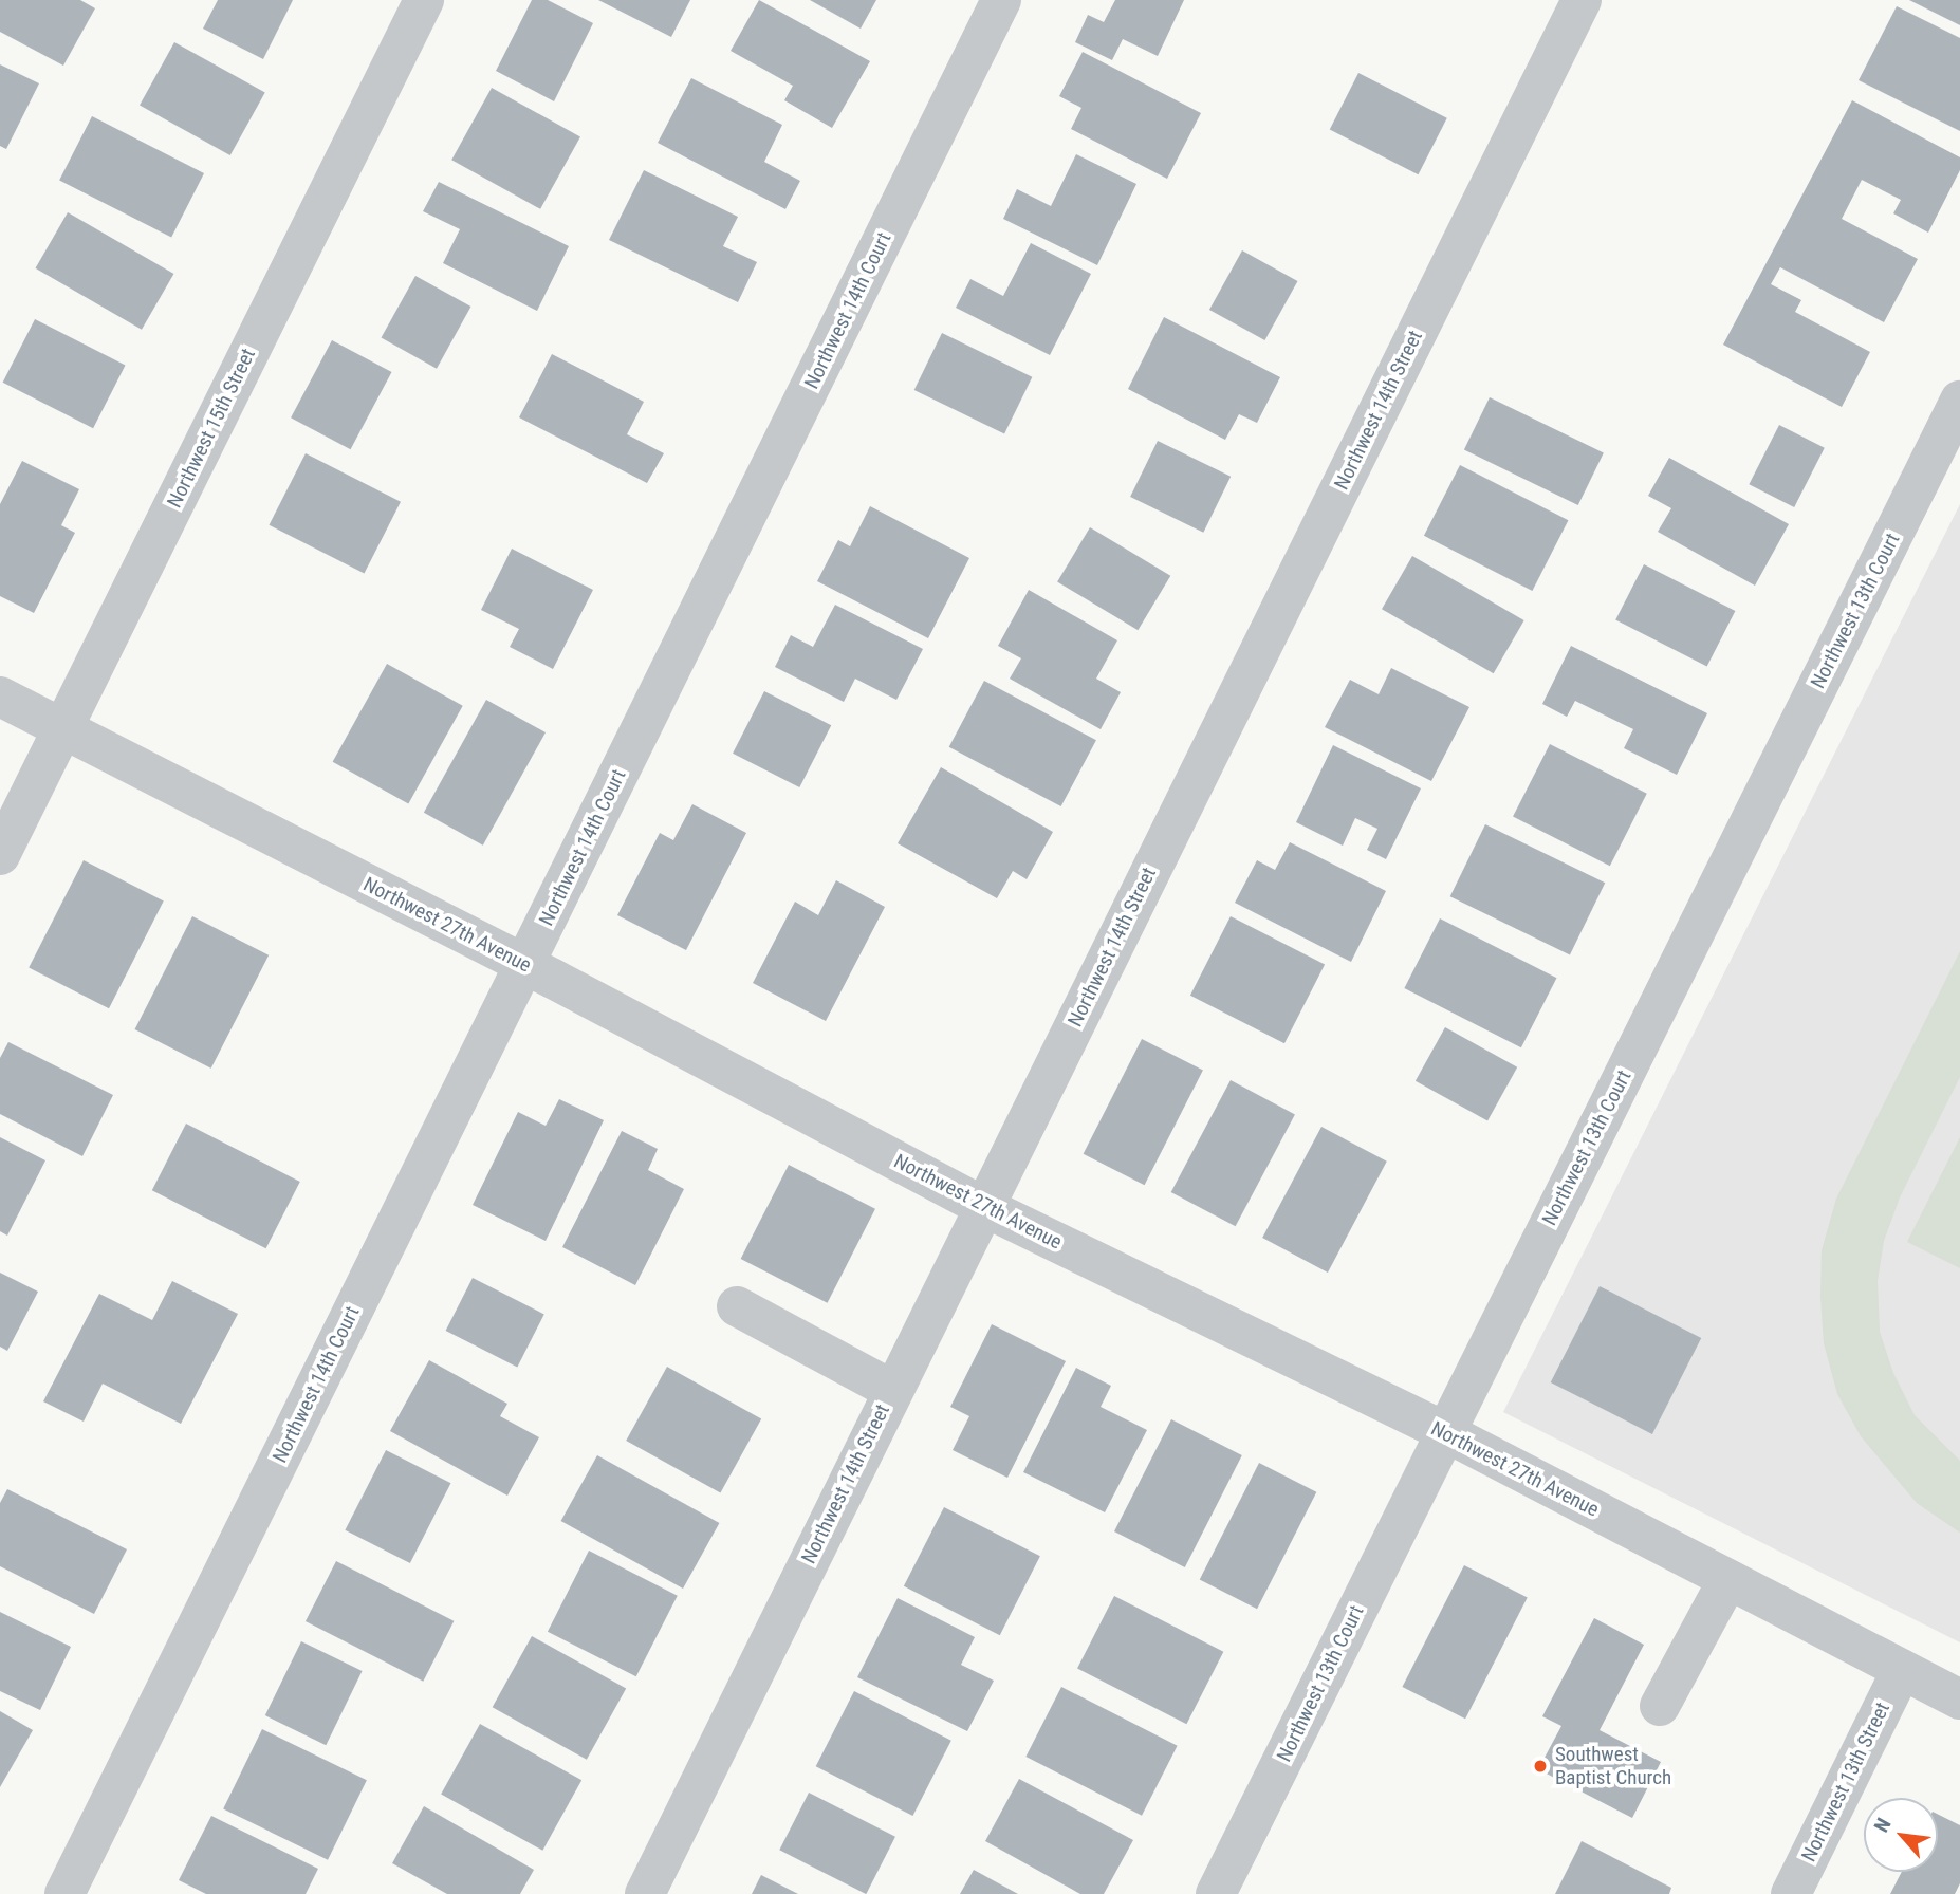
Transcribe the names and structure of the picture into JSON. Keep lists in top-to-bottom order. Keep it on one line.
{"streets":{"street":["Northwest 14th Court","Northwest 14th Street","Northwest 15th Street","Northwest 13th Court","Northwest 27th Avenue","Northwest 13th Street"]},"crossings":[["Northwest 14th Court","Northwest 27th Avenue"],["Northwest 14th Street","Northwest 27th Avenue"],["Northwest 15th Street","Northwest 27th Avenue"],["Northwest 13th Court","Northwest 27th Avenue"],["Northwest 27th Avenue","Northwest 13th Street"]],"places":["Southwest Baptist Church"],"north":"top left"}
